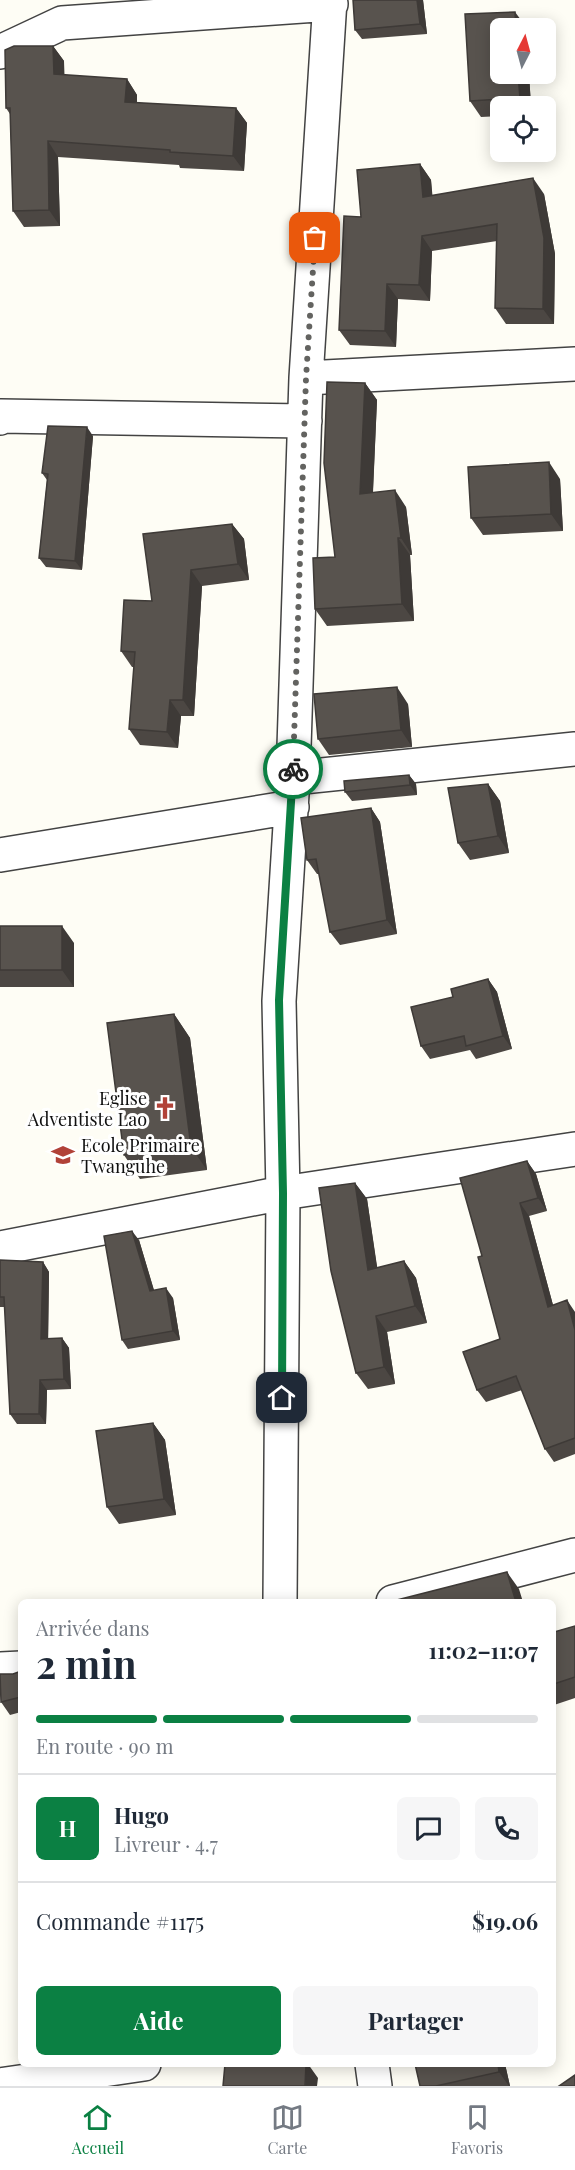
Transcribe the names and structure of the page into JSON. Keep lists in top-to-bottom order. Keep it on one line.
{"places":{"church":["Eglise Adventiste Lao"],"school or university":["Ecole Primaire Twanguhe"]},"north":"top","page":{"heading":["2 min","Arrivée dans","11:02–11:07"],"panel":["Hugo","Livreur · 4.7","Commande #1175","$19.06"],"bar":"En route · 90 m","round":"H","buttons":["Aide","Partager"],"tabs":["Accueil","Carte","Favoris"]}}
